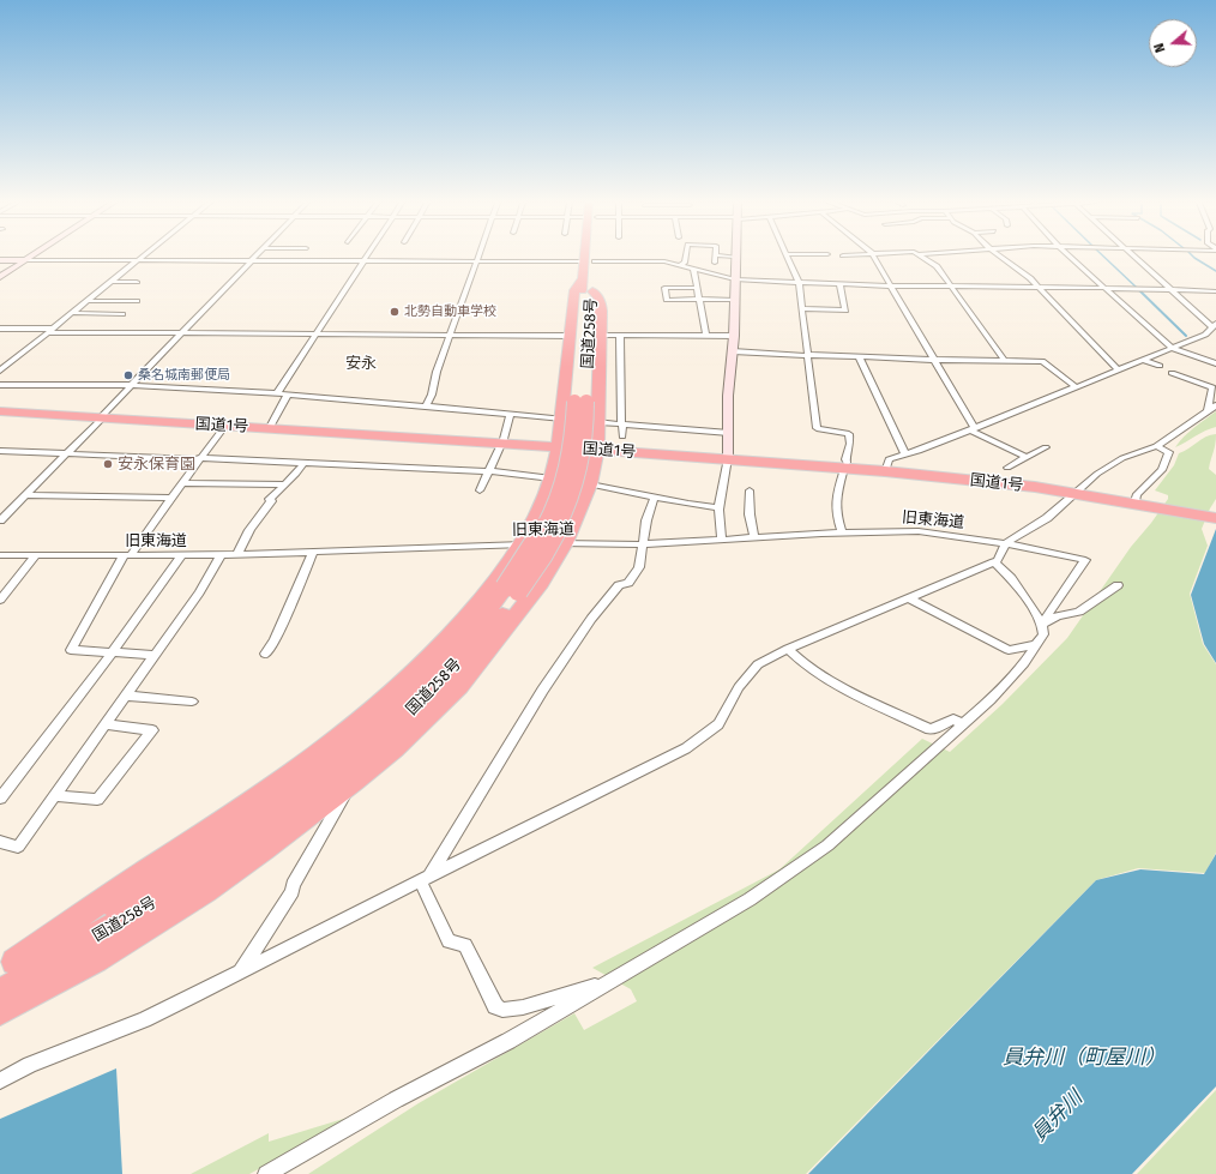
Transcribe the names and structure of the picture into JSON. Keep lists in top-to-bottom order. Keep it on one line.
{"streets":{"highway":["国道258号","国道1号"],"street":["旧東海道"]},"districts":["安永"],"water":["員弁川（町屋川）","員弁川"],"places":["北勢自動車学校","桑名城南郵便局","安永保育園"],"north":"left"}
